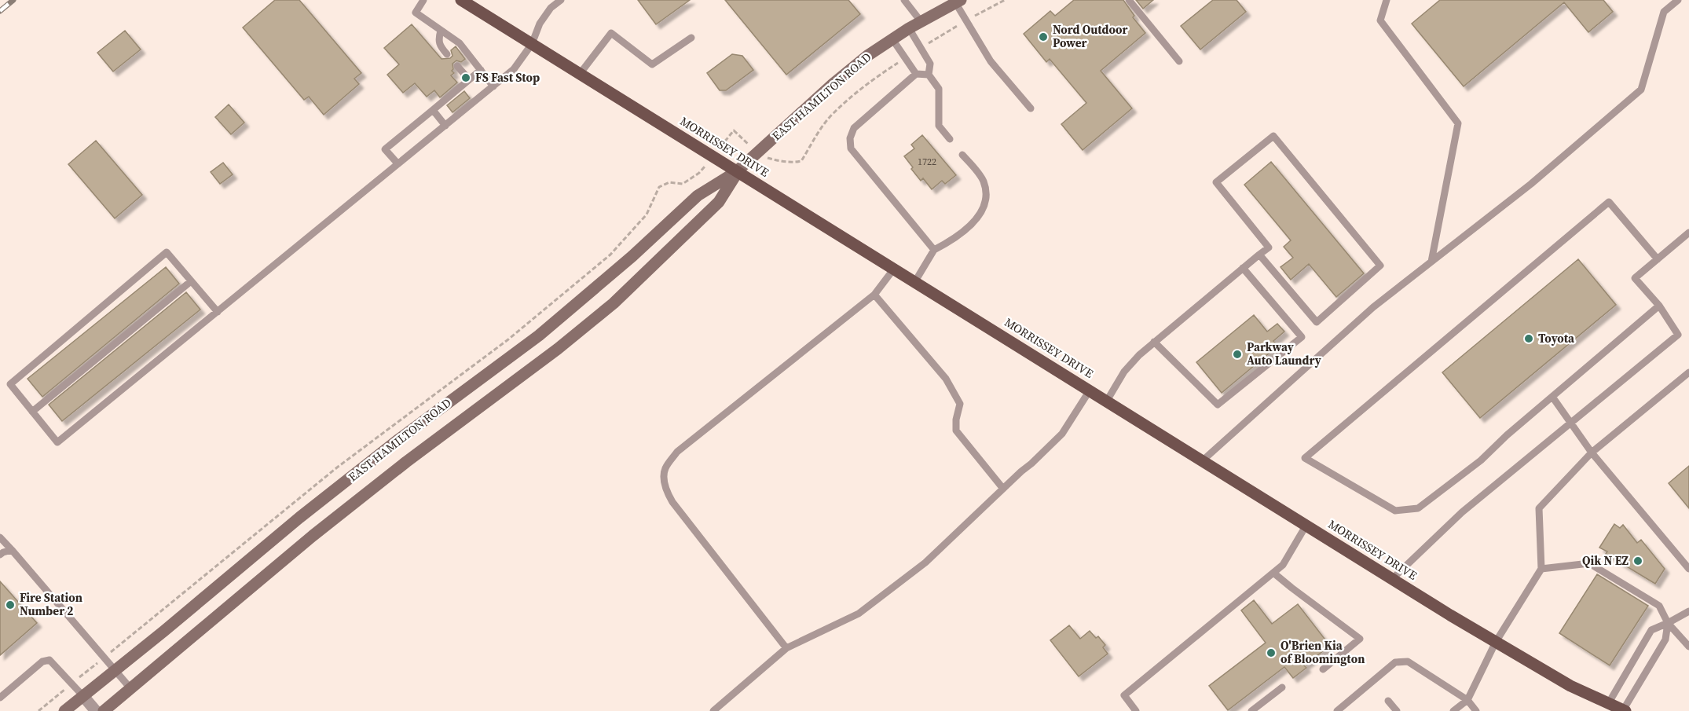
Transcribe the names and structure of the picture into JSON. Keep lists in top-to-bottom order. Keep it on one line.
{"streets":{"main road":["EAST HAMILTON ROAD","MORRISSEY DRIVE"]},"crossings":[["EAST HAMILTON ROAD","MORRISSEY DRIVE"]],"places":["Nord Outdoor Power","FS Fast Stop","Toyota","Parkway Auto Laundry","Qik N EZ","Fire Station Number 2","O'Brien Kia of Bloomington"],"house_numbers":["1722"]}
